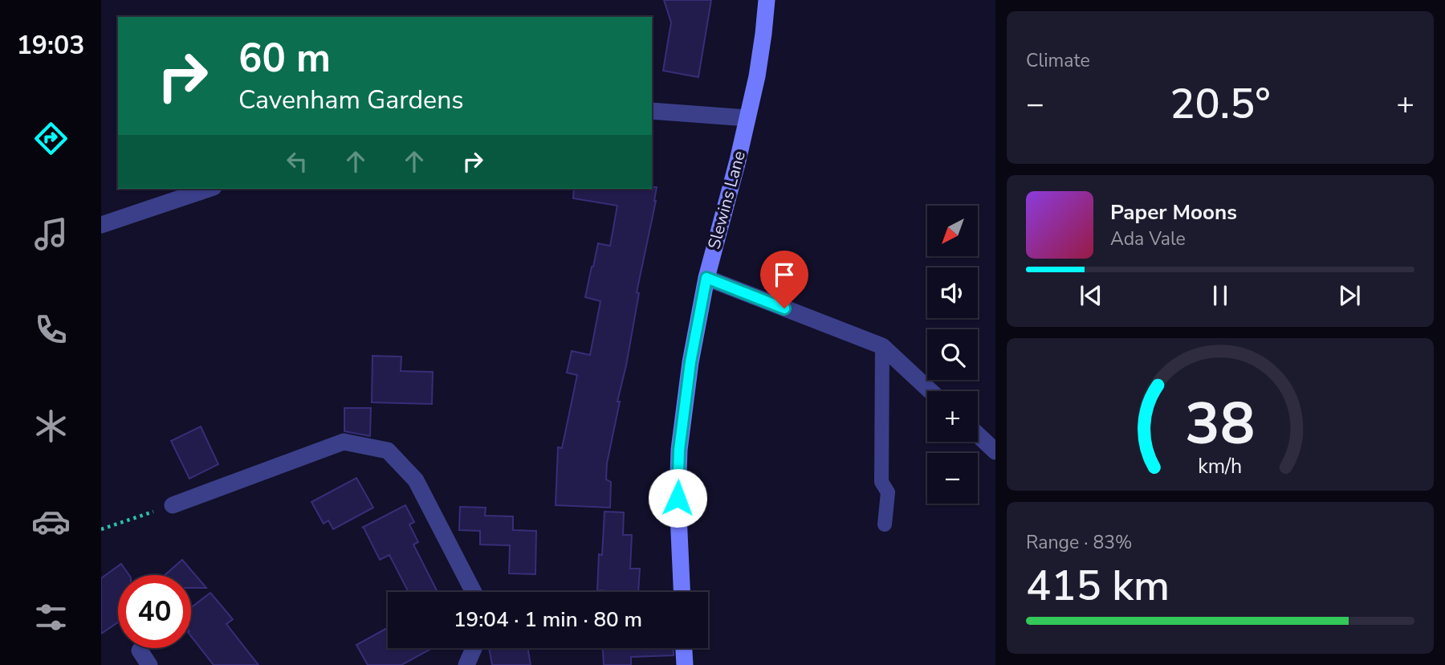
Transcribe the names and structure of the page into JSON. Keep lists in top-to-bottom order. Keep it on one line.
{"streets":{"street":["Slewins Lane"]},"north":"bottom left","page":{"tabs":"19:03","tile":["Climate",["Range · 83%","415 km"]],"turn":["60 m","Cavenham Gardens"],"heat":["−","20.5°","+"],"song":["Paper Moons","Ada Vale"],"map_buttons":["+","−"],"limit":"40","trip":"19:04 · 1 min · 80 m","gauge":["38","km/h"]}}
